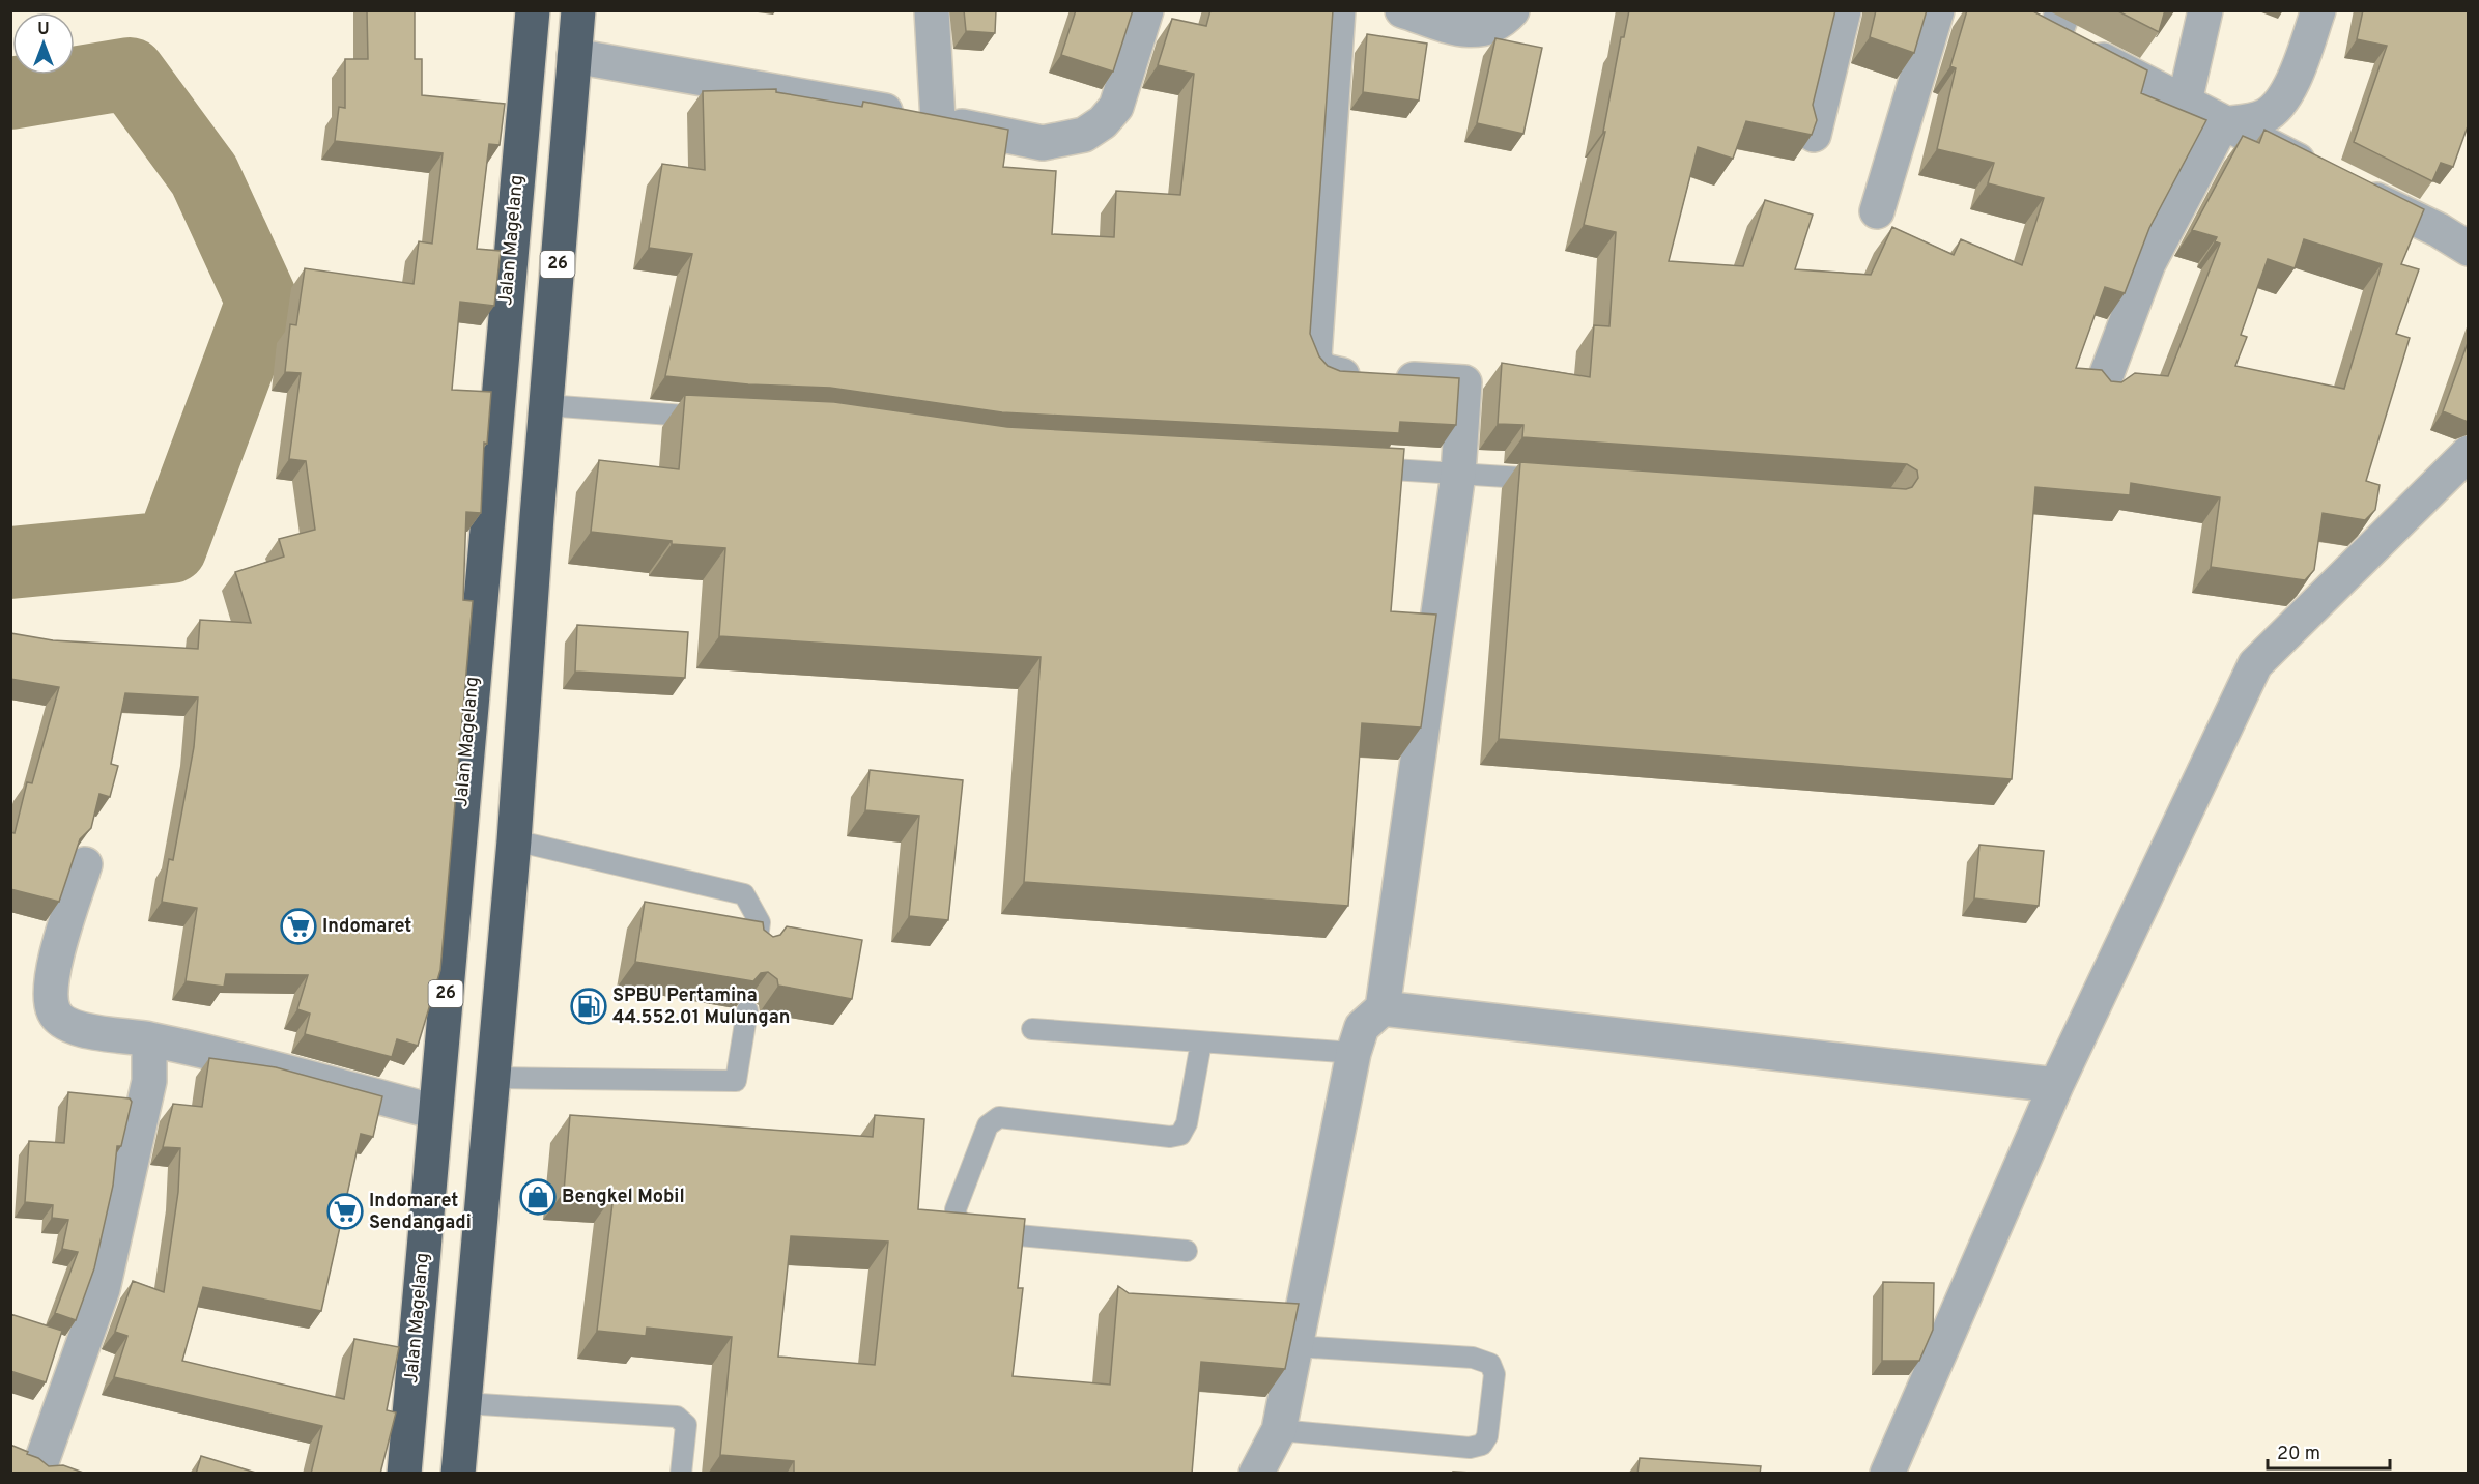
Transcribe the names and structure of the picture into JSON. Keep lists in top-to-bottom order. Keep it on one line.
{"streets":{"highway":["Jalan Magelang","26"]},"places":{"supermarket":["Indomaret","Indomaret Sendangadi"],"fuel station":["SPBU Pertamina 44.552.01 Mulungan"],"shop":["Bengkel Mobil"]},"scale_bar":"20 m","north":"top"}
